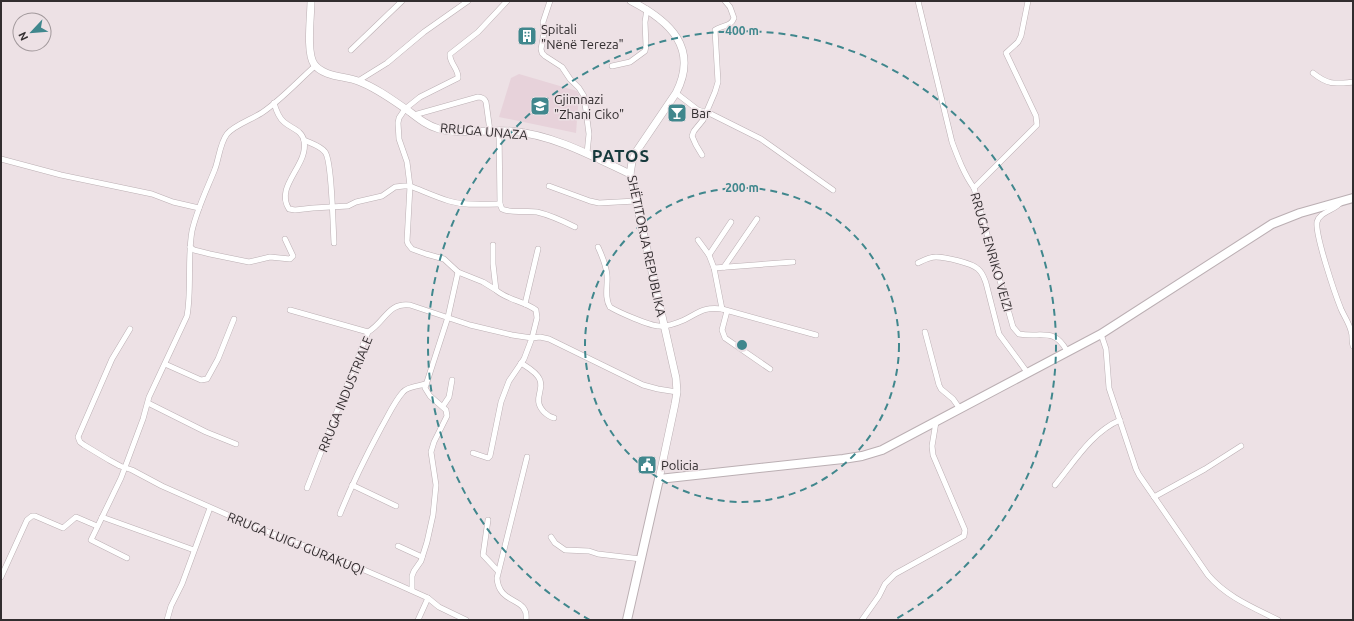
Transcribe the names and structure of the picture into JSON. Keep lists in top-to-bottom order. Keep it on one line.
{"streets":{"main road":["RRUGA UNAZA","SHËTITORJA REPUBLIKA"],"street":["RRUGA ENRIKO VEIZI","RRUGA INDUSTRIALE","RRUGA LUIGJ GURAKUQI"]},"crossings":[["RRUGA UNAZA","SHËTITORJA REPUBLIKA"],["SHËTITORJA REPUBLIKA","RRUGA INDUSTRIALE"]],"districts":["PATOS"],"places":{"building":["Spitali \"Nënë Tereza\""],"school or university":["Gjimnazi \"Zhani Ciko\""],"bar":["Bar"],"public building":["Policia"]},"north":"bottom left","rings":["400 m","200 m"]}
